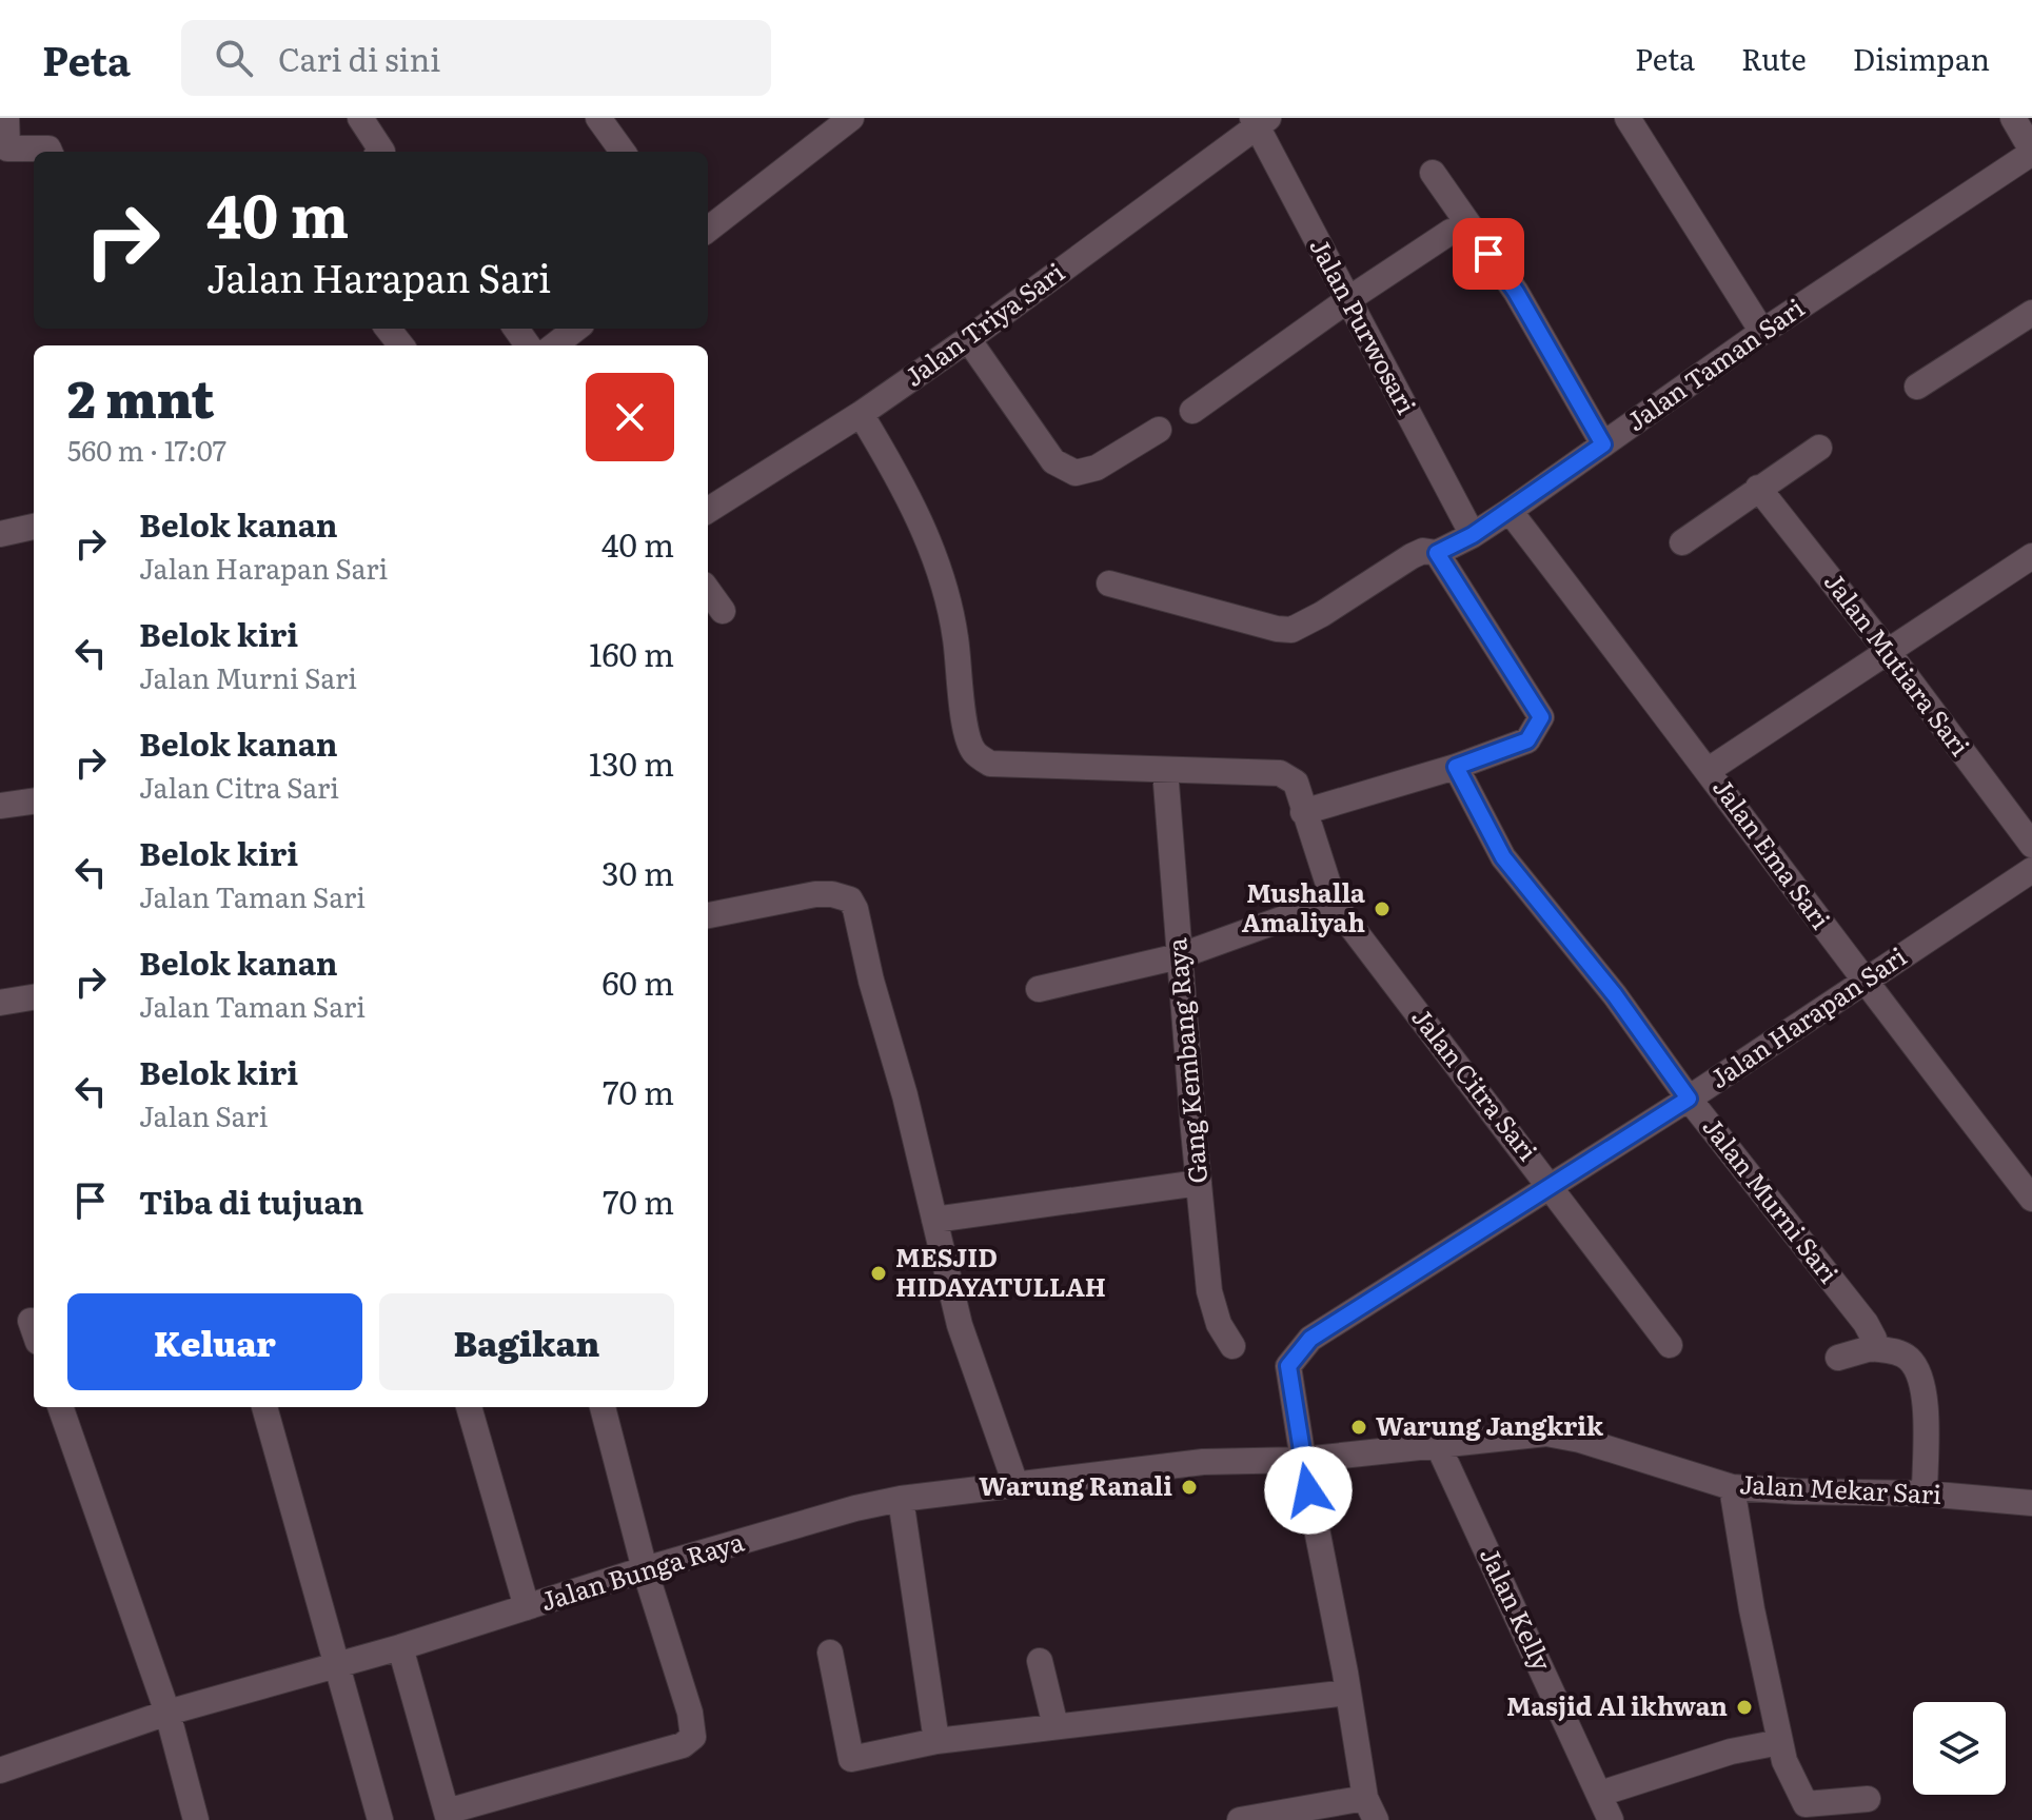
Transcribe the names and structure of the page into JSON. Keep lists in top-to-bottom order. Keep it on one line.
{"streets":{"street":["Jalan Triya Sari","Jalan Purwosari","Jalan Taman Sari","Jalan Mutiara Sari","Jalan Ema Sari","Jalan Harapan Sari","Gang Kembang Raya","Jalan Citra Sari","Jalan Murni Sari","Jalan Mekar Sari","Jalan Bunga Raya","Jalan Kelly"]},"crossings":[["Jalan Triya Sari","Jalan Purwosari"],["Jalan Purwosari","Jalan Taman Sari"],["Jalan Taman Sari","Jalan Ema Sari"],["Jalan Ema Sari","Jalan Harapan Sari"],["Jalan Harapan Sari","Jalan Citra Sari"],["Jalan Harapan Sari","Jalan Murni Sari"],["Jalan Harapan Sari","Jalan Mekar Sari"],["Jalan Harapan Sari","Jalan Bunga Raya"],["Gang Kembang Raya","Jalan Citra Sari"],["Jalan Mekar Sari","Jalan Bunga Raya"],["Jalan Mekar Sari","Jalan Kelly"]],"places":["Mushalla Amaliyah","MESJID HIDAYATULLAH","Warung Jangkrik","Warung Ranali","Masjid Al ikhwan"],"page":{"header":"Peta","search":"Cari di sini","nav":["Peta","Rute","Disimpan"],"turn":["40 m","Jalan Harapan Sari"],"heading":["2 mnt","560 m · 17:07"],"list":[{"name":"Belok kanan","note":"Jalan Harapan Sari","value":"40 m"},{"name":"Belok kiri","note":"Jalan Murni Sari","value":"160 m"},{"name":"Belok kanan","note":"Jalan Citra Sari","value":"130 m"},{"name":"Belok kiri","note":"Jalan Taman Sari","value":"30 m"},{"name":"Belok kanan","note":"Jalan Taman Sari","value":"60 m"},{"name":"Belok kiri","note":"Jalan Sari","value":"70 m"},{"name":"Tiba di tujuan","value":"70 m"}],"buttons":["Keluar","Bagikan"]}}
